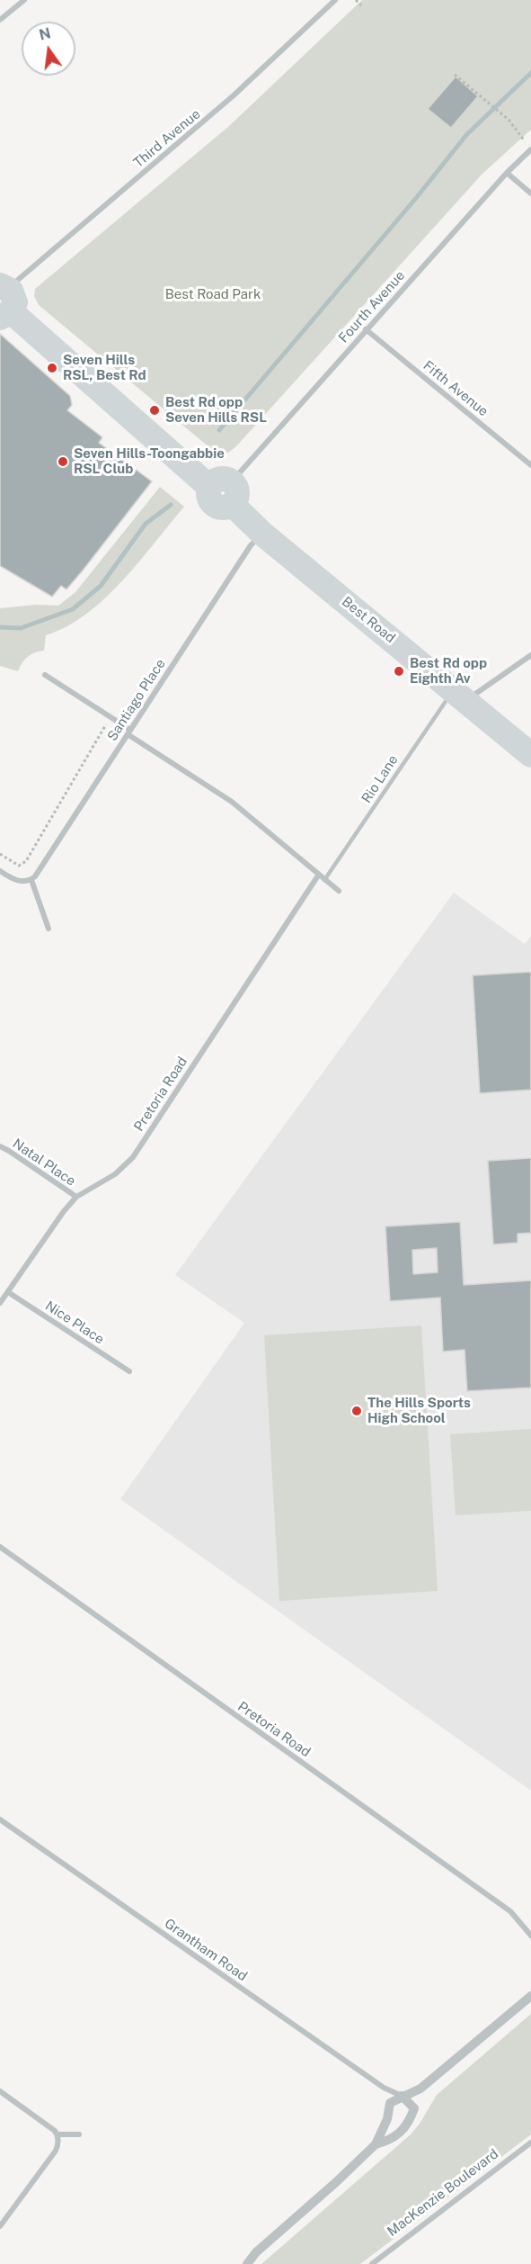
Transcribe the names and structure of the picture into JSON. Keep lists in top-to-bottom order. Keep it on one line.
{"streets":{"main road":["Best Road"],"street":["Third Avenue","Fourth Avenue","Fifth Avenue","Santiago Place","Pretoria Road","Natal Place","Nice Place","Grantham Road","MacKenzie Boulevard"],"lane":["Rio Lane"]},"crossings":[["Third Avenue","Best Road"],["Fourth Avenue","Fifth Avenue"],["Fourth Avenue","Best Road"],["Best Road","Santiago Place"],["Best Road","Rio Lane"],["Pretoria Road","Natal Place"],["Pretoria Road","Nice Place"]],"parks":["Best Road Park"],"places":["Seven Hills RSL, Best Rd","Best Rd opp Seven Hills RSL","Seven Hills-Toongabbie RSL Club","Best Rd opp Eighth Av","The Hills Sports High School"],"north":"top"}
